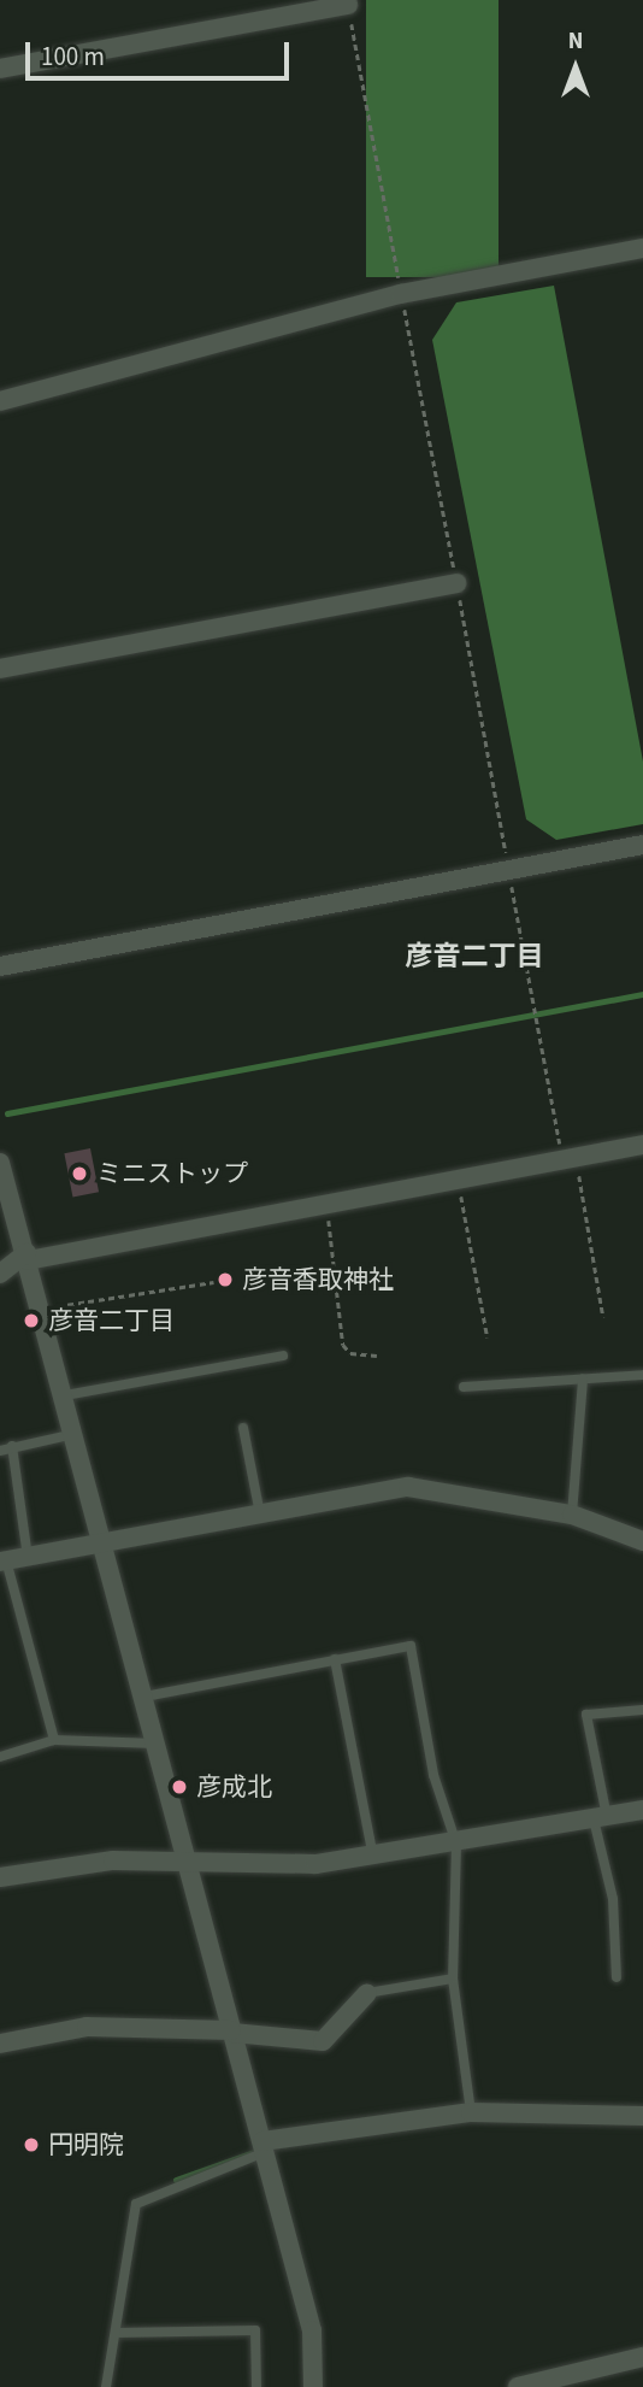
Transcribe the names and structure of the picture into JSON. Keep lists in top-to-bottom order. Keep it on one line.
{"districts":["彦音二丁目"],"places":["ミニストップ","彦音香取神社","彦音二丁目","彦成北","円明院"],"scale_bar":"100 m","north":"top"}
